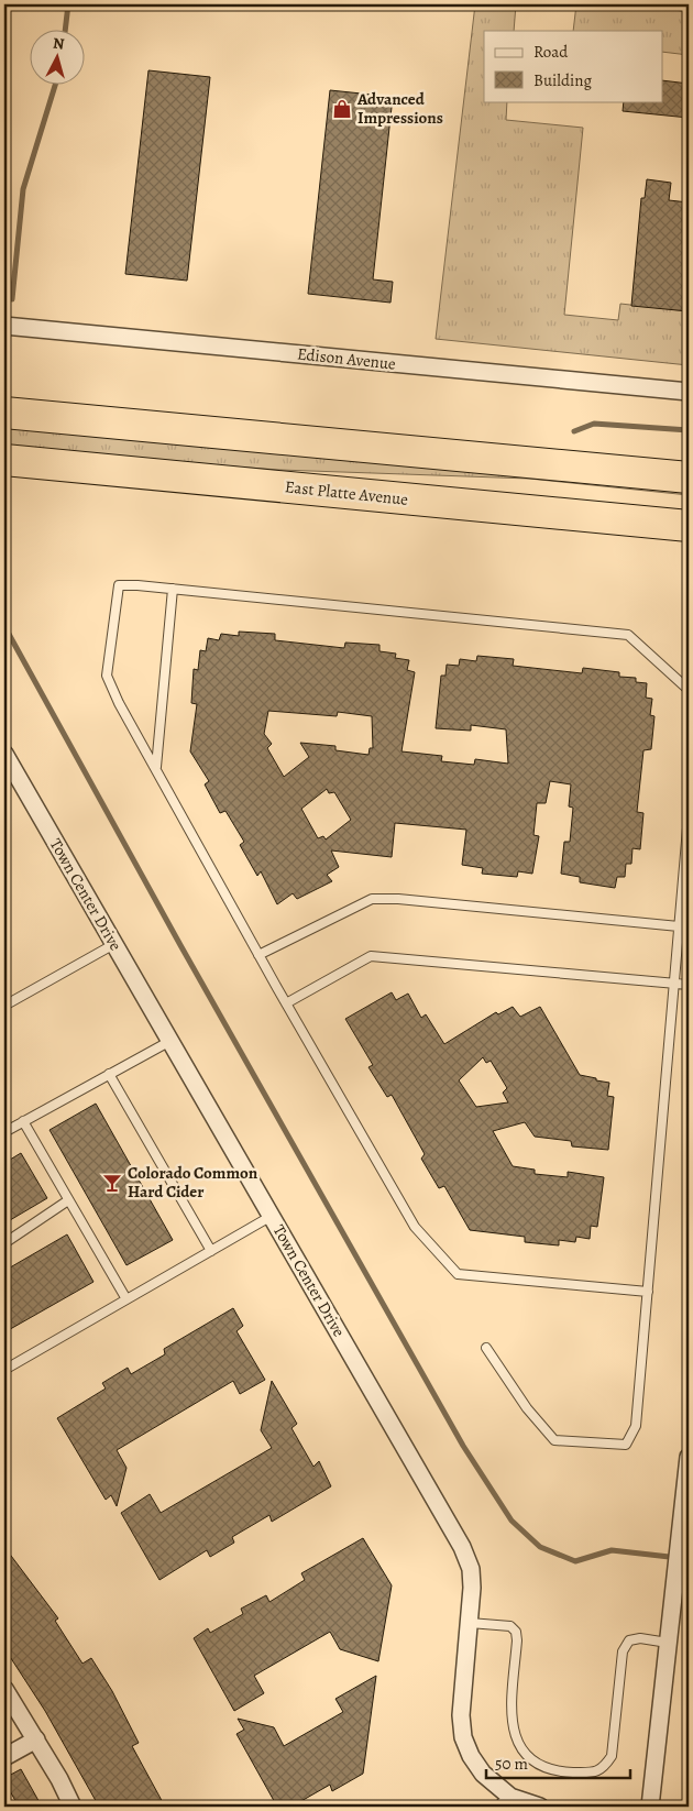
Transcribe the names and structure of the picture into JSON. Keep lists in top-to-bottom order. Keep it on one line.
{"streets":{"highway":["East Platte Avenue"],"street":["Edison Avenue","Town Center Drive"]},"places":{"shop":["Advanced Impressions"],"bar":["Colorado Common Hard Cider"]},"legend":["Road","Building"],"scale_bar":"50 m","north":"top"}
